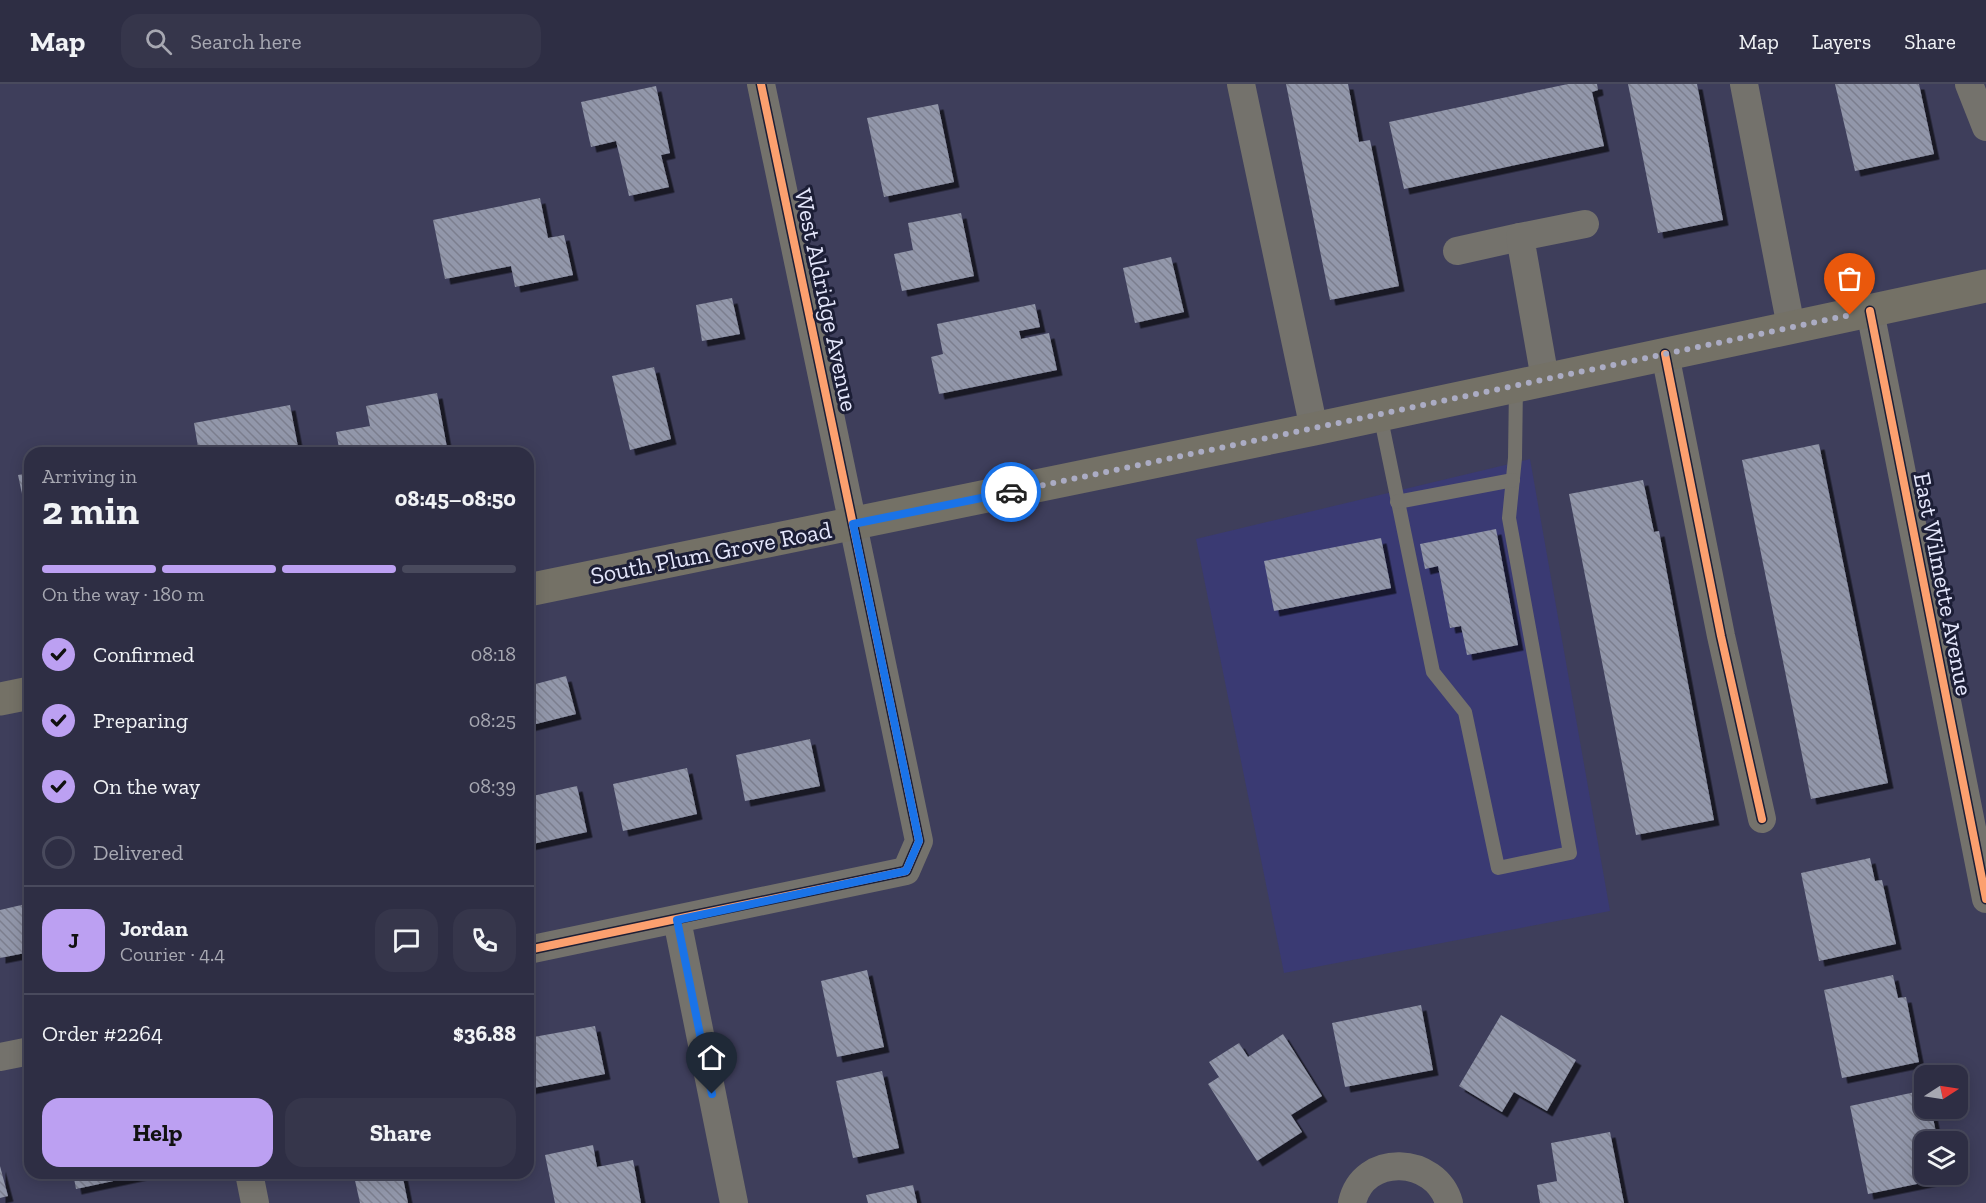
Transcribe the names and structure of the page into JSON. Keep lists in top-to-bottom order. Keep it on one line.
{"streets":{"main road":["South Plum Grove Road"],"street":["West Aldridge Avenue","East Wilmette Avenue"]},"crossings":[["West Aldridge Avenue","South Plum Grove Road"],["South Plum Grove Road","East Wilmette Avenue"]],"north":"right","page":{"header":"Map","search":"Search here","nav":["Map","Layers","Share"],"heading":["2 min","Arriving in","08:45–08:50"],"panel":["Jordan","Courier · 4.4","Order #2264","$36.88"],"bar":"On the way · 180 m","list":[["Confirmed","08:18"],["Preparing","08:25"],["On the way","08:39"],"Delivered"],"round":"J","buttons":["Help","Share"]}}
